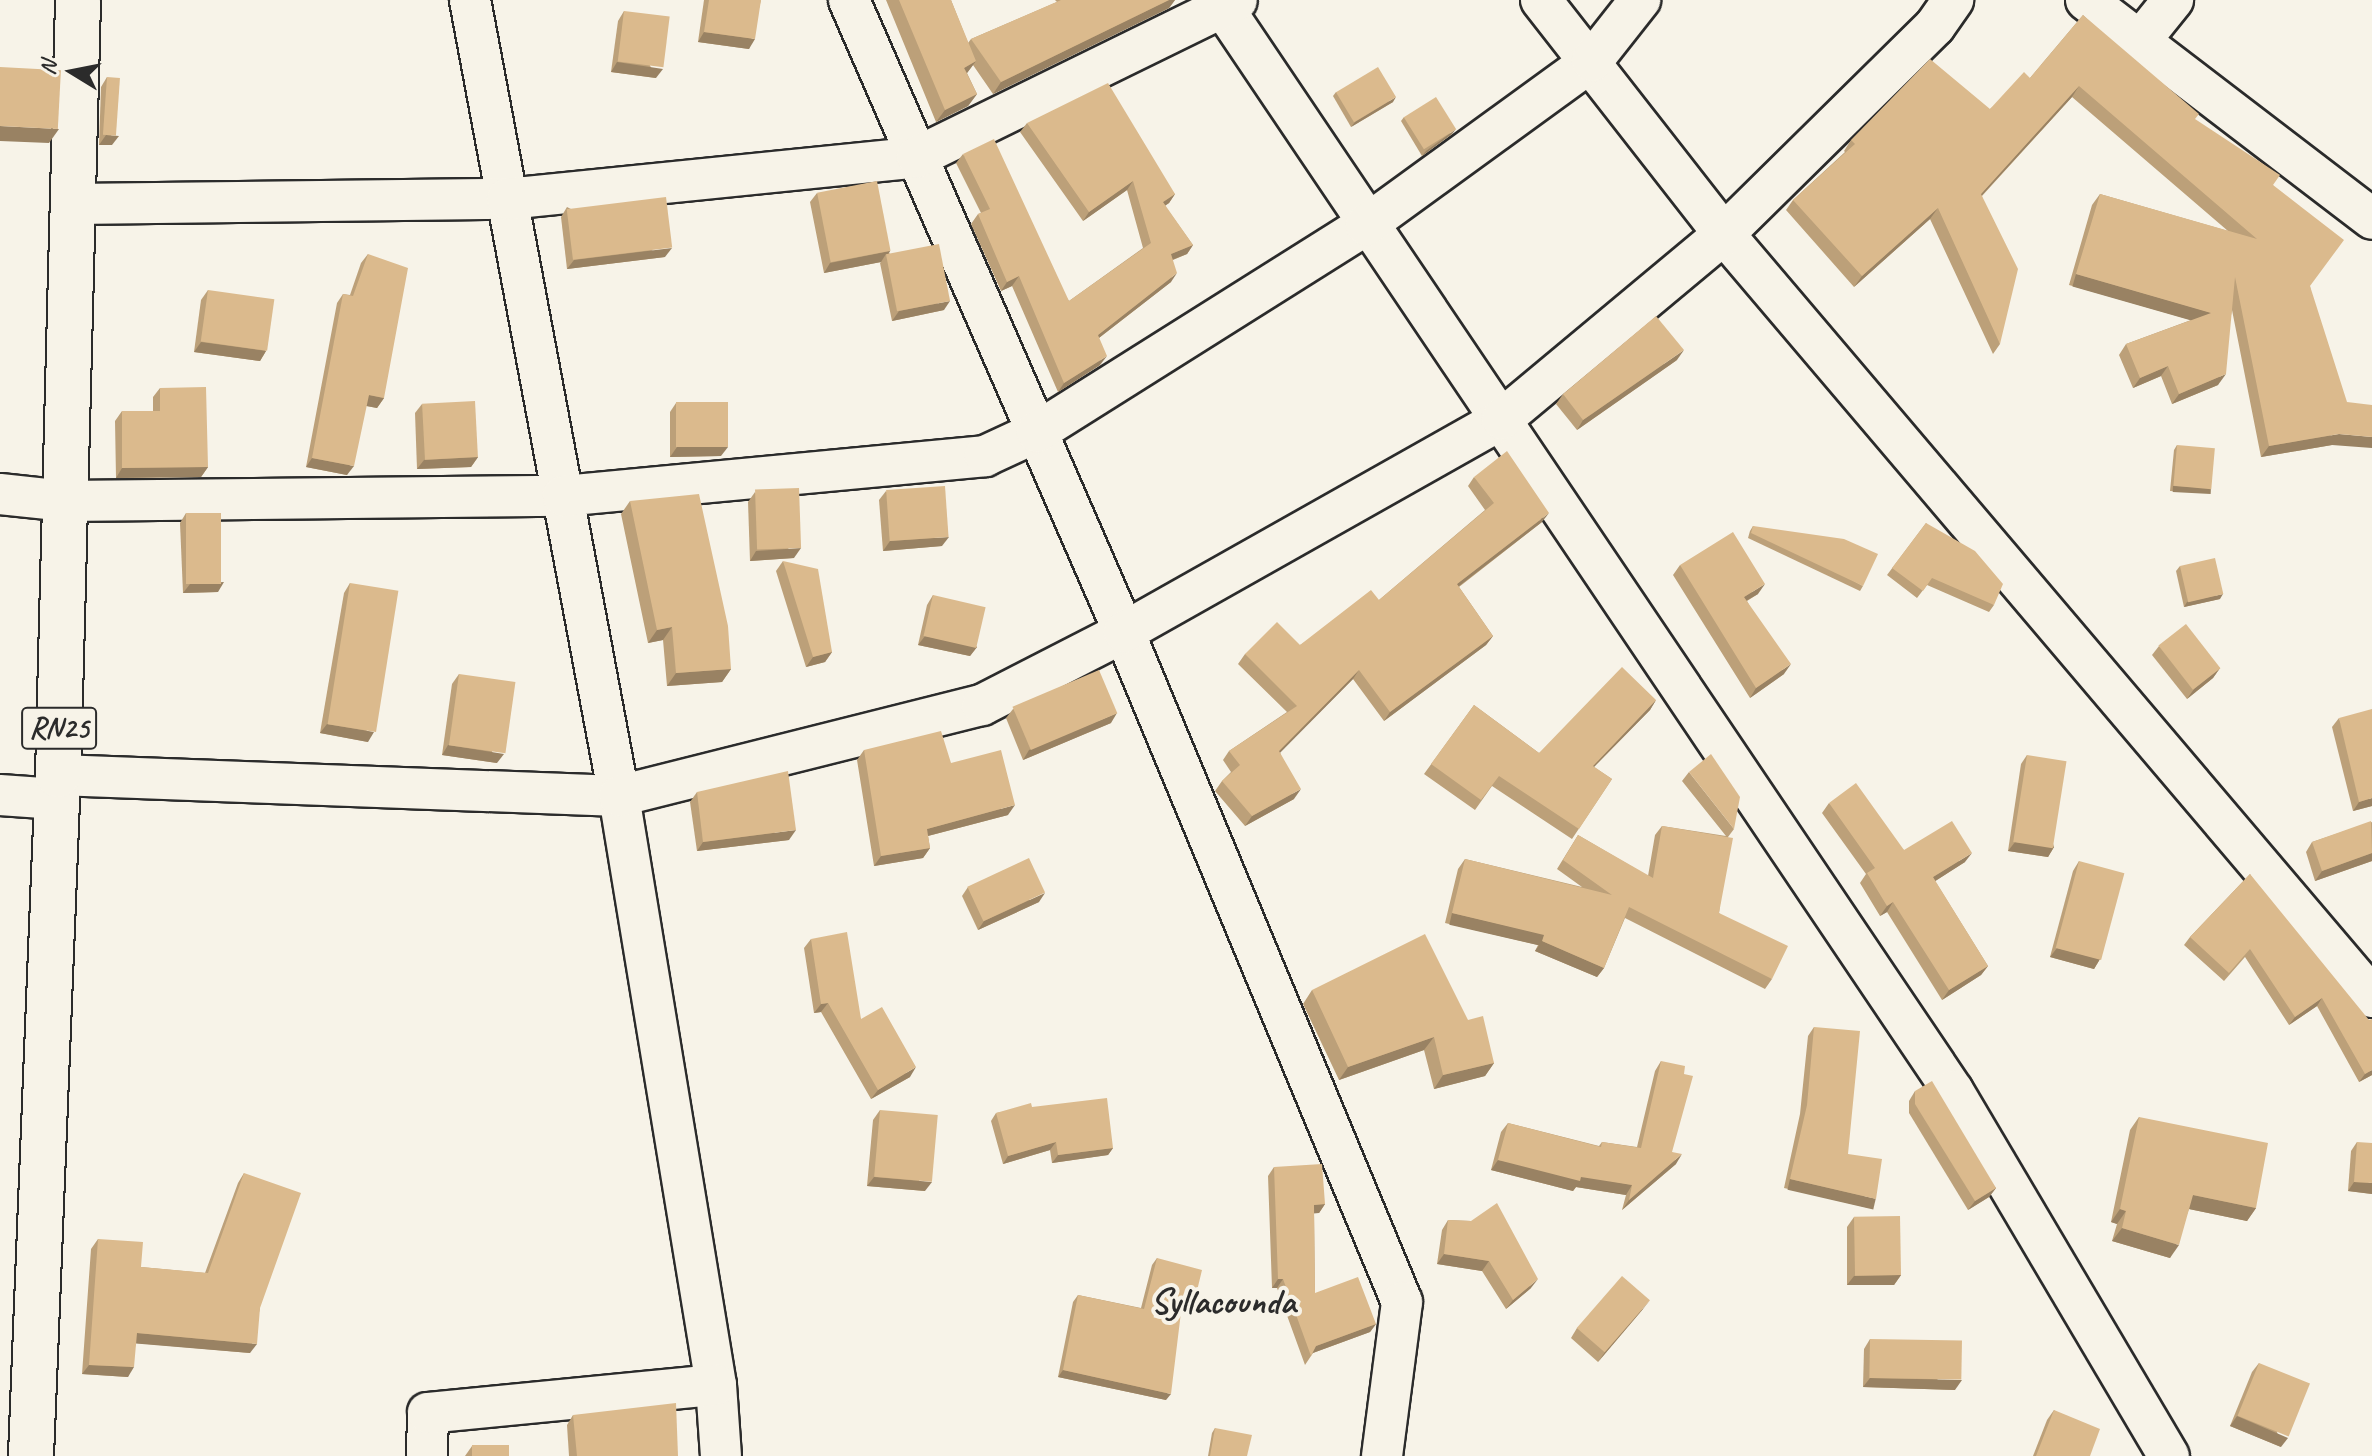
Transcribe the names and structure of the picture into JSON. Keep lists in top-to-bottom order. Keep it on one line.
{"streets":{"main road":["RN25"]},"districts":["Syllacounda"],"north":"left"}
